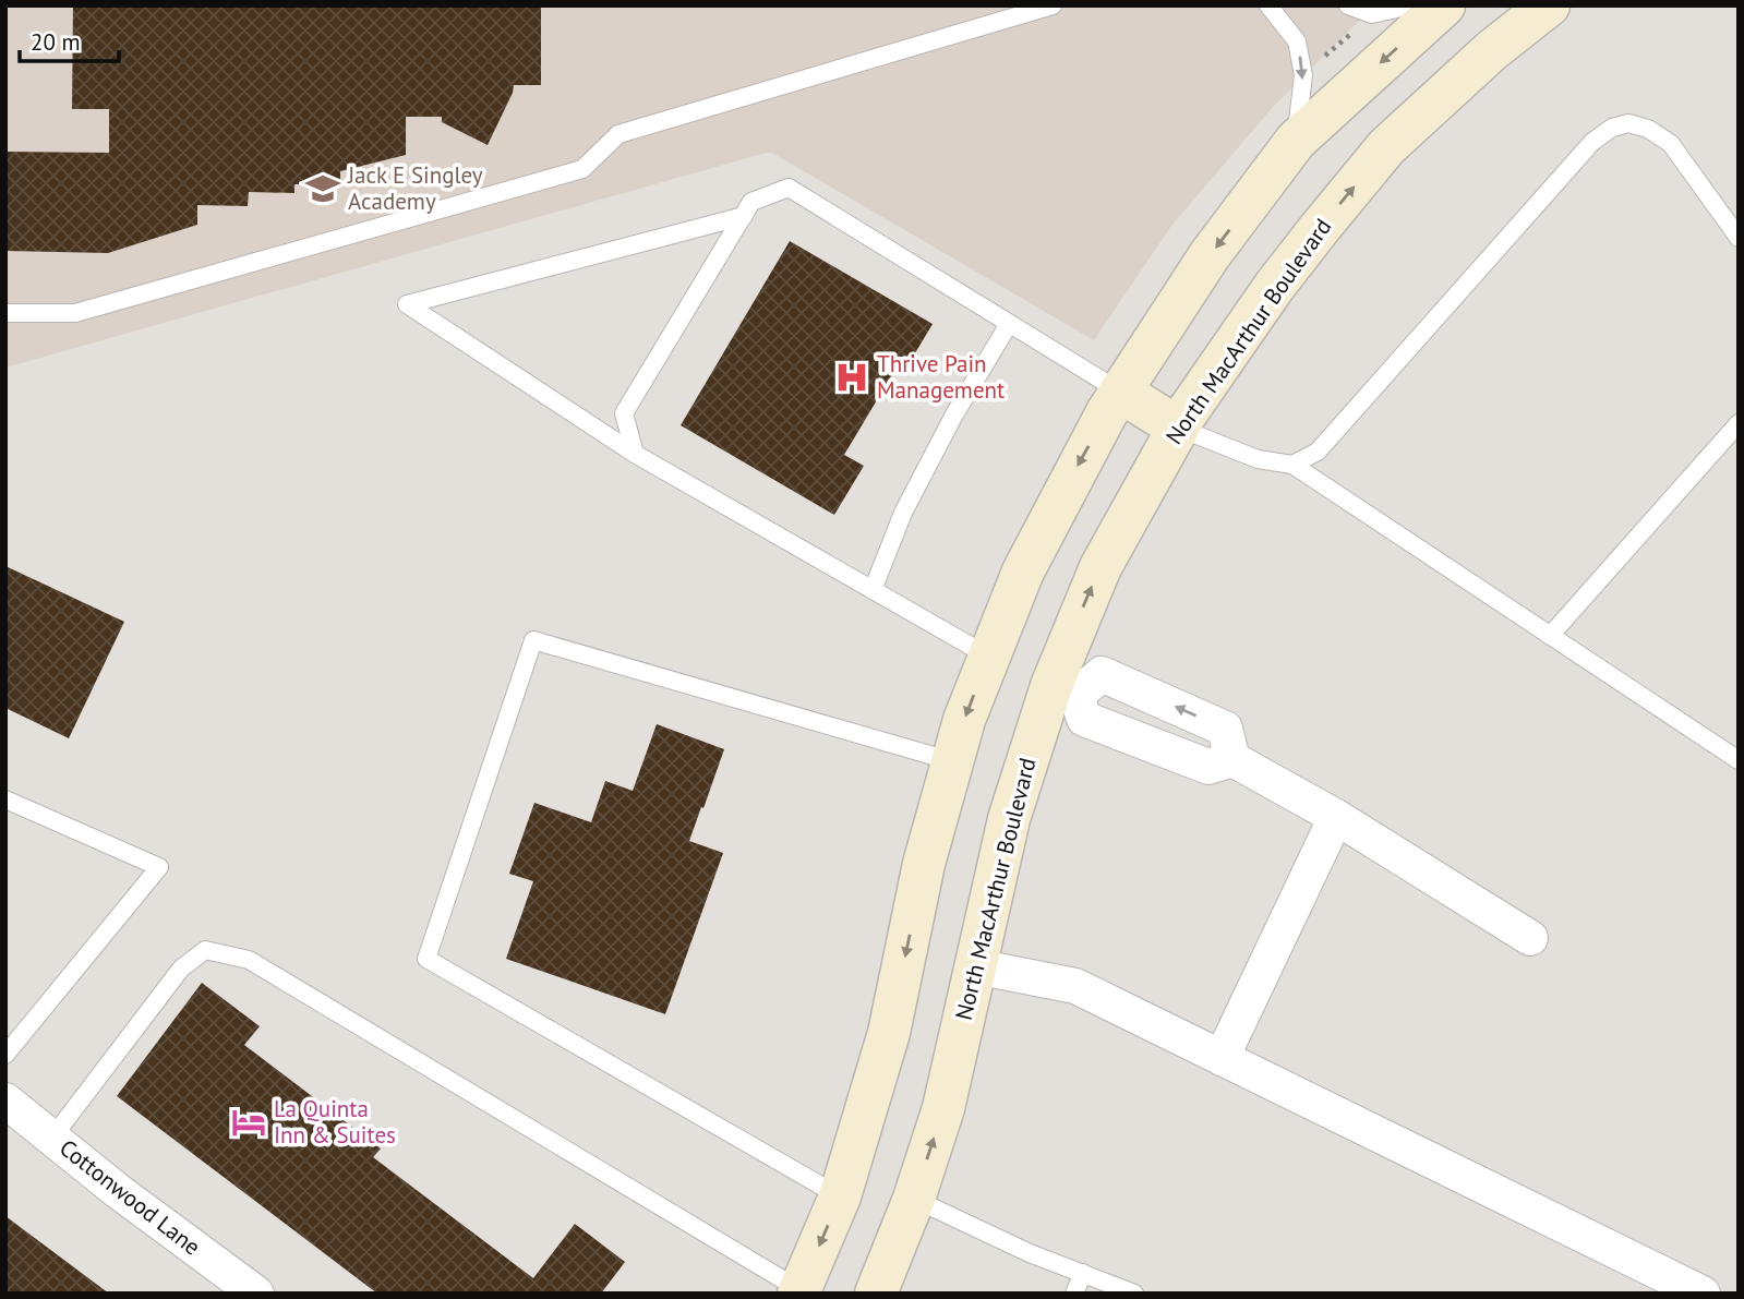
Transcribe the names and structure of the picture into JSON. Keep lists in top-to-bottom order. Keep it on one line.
{"streets":{"main road":["North MacArthur Boulevard"],"street":["Cottonwood Lane"]},"places":{"school or university":["Jack E Singley Academy"],"hospital":["Thrive Pain Management"],"hotel":["La Quinta Inn & Suites"]},"scale_bar":"20 m"}
